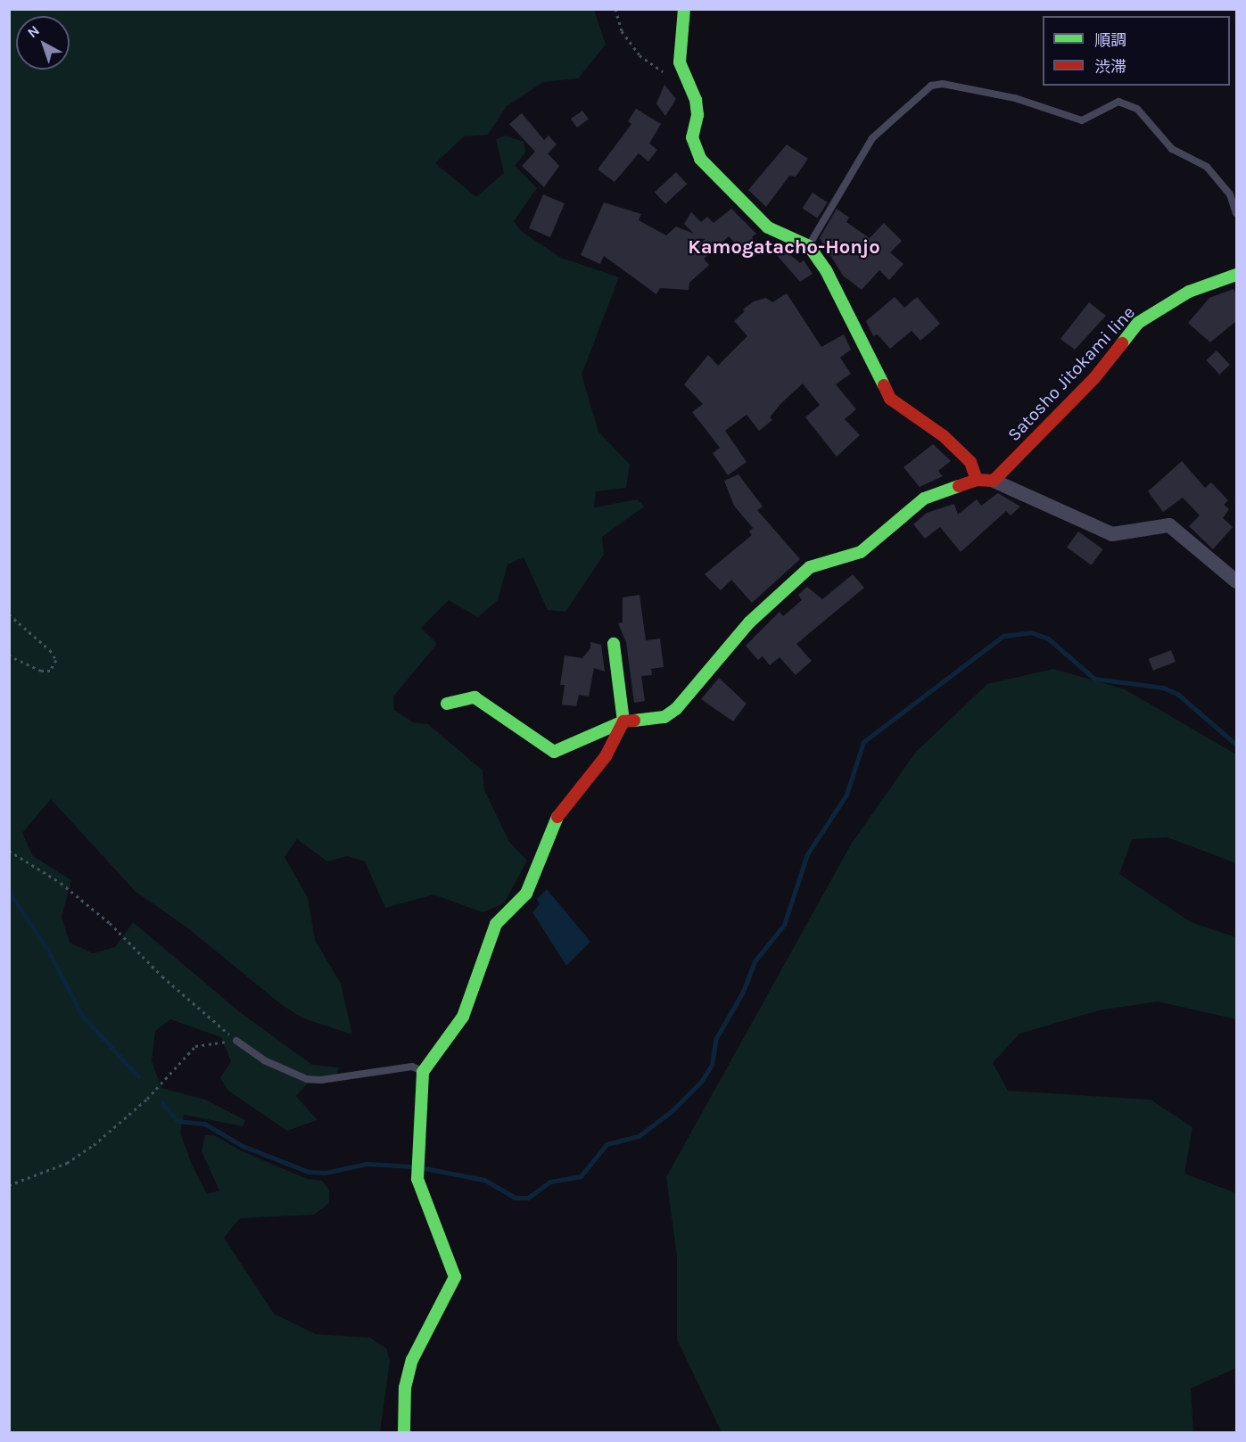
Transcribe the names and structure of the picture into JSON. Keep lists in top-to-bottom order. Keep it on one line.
{"streets":{"main road":["Satosho Jitokami line"]},"districts":["Kamogatacho-Honjo"],"legend":["順調","渋滞"],"north":"top left"}
